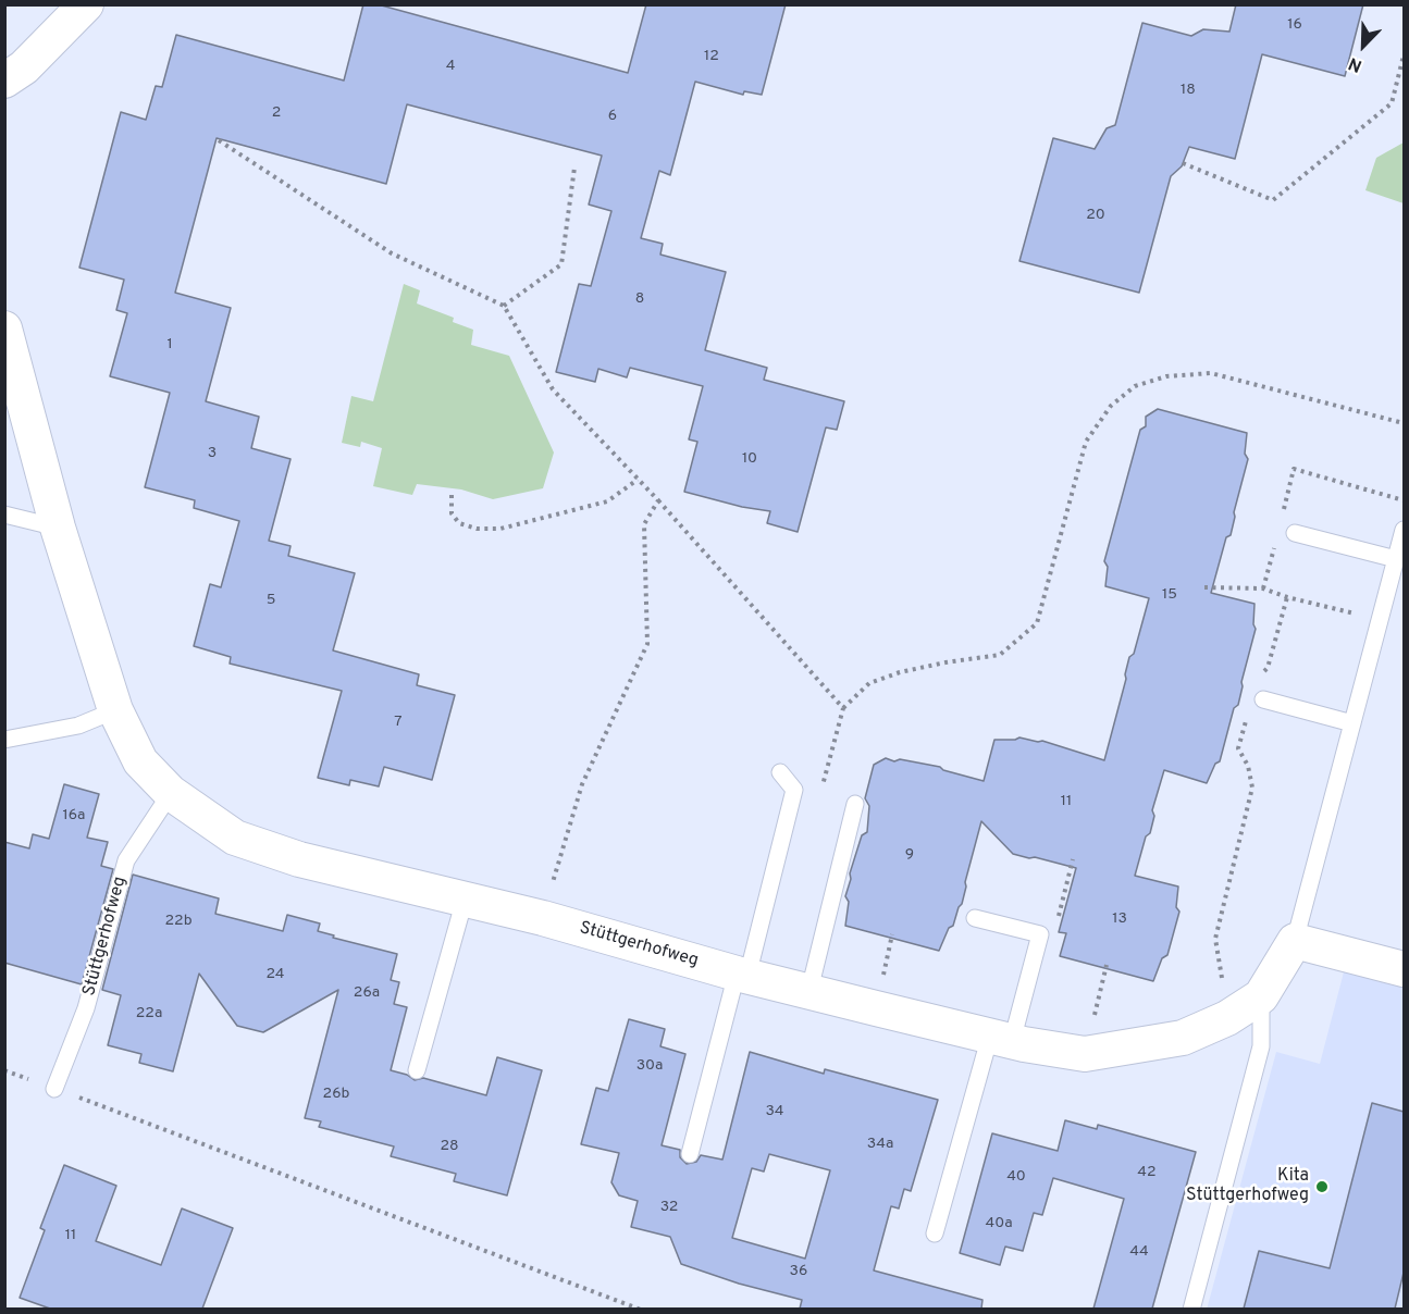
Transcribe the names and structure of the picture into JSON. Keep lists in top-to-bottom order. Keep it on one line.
{"streets":{"street":["Stüttgerhofweg"]},"places":["Kita Stüttgerhofweg"],"house_numbers":["16","12","4","18","2","6","20","8","1","3","10","15","5","7","11","16a","9","13","22b","24","26a","22a","30a","26b","34","34a","28","42","40","32","40a","11","44","36"],"north":"bottom left"}
